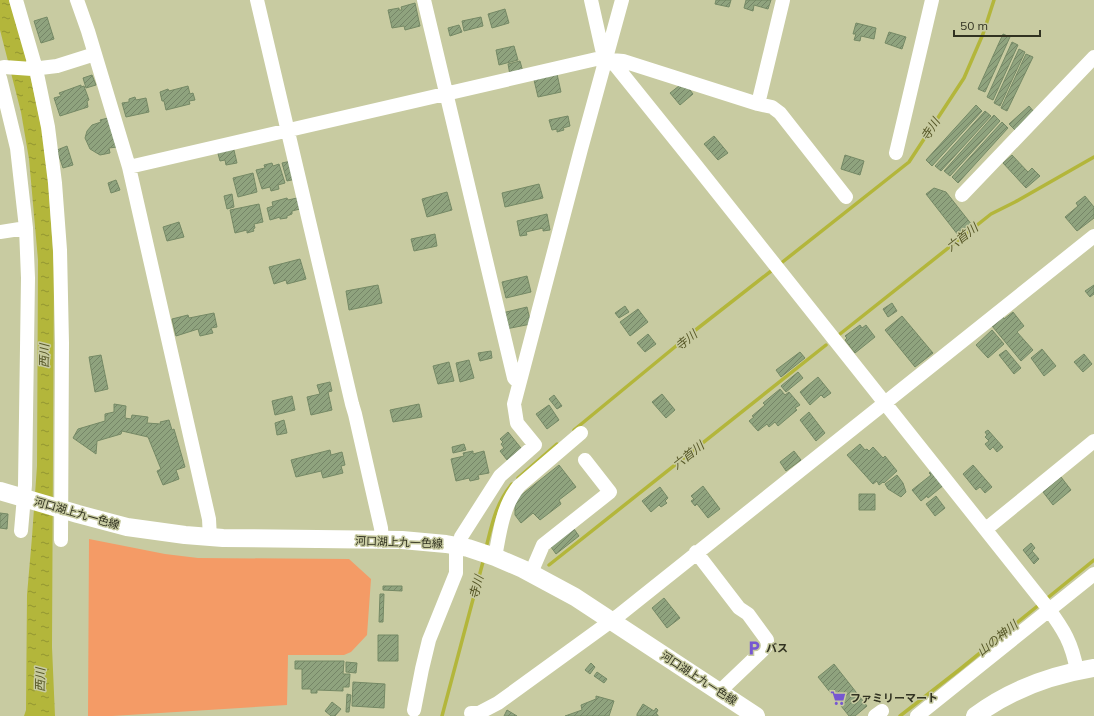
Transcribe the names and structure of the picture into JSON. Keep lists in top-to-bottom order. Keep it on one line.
{"streets":{"main road":["河口湖上九一色線"]},"water":["寺川","六首川","西川","山の神川"],"places":{"parking":["バス"],"supermarket":["ファミリーマート"]},"scale_bar":"50 m"}
